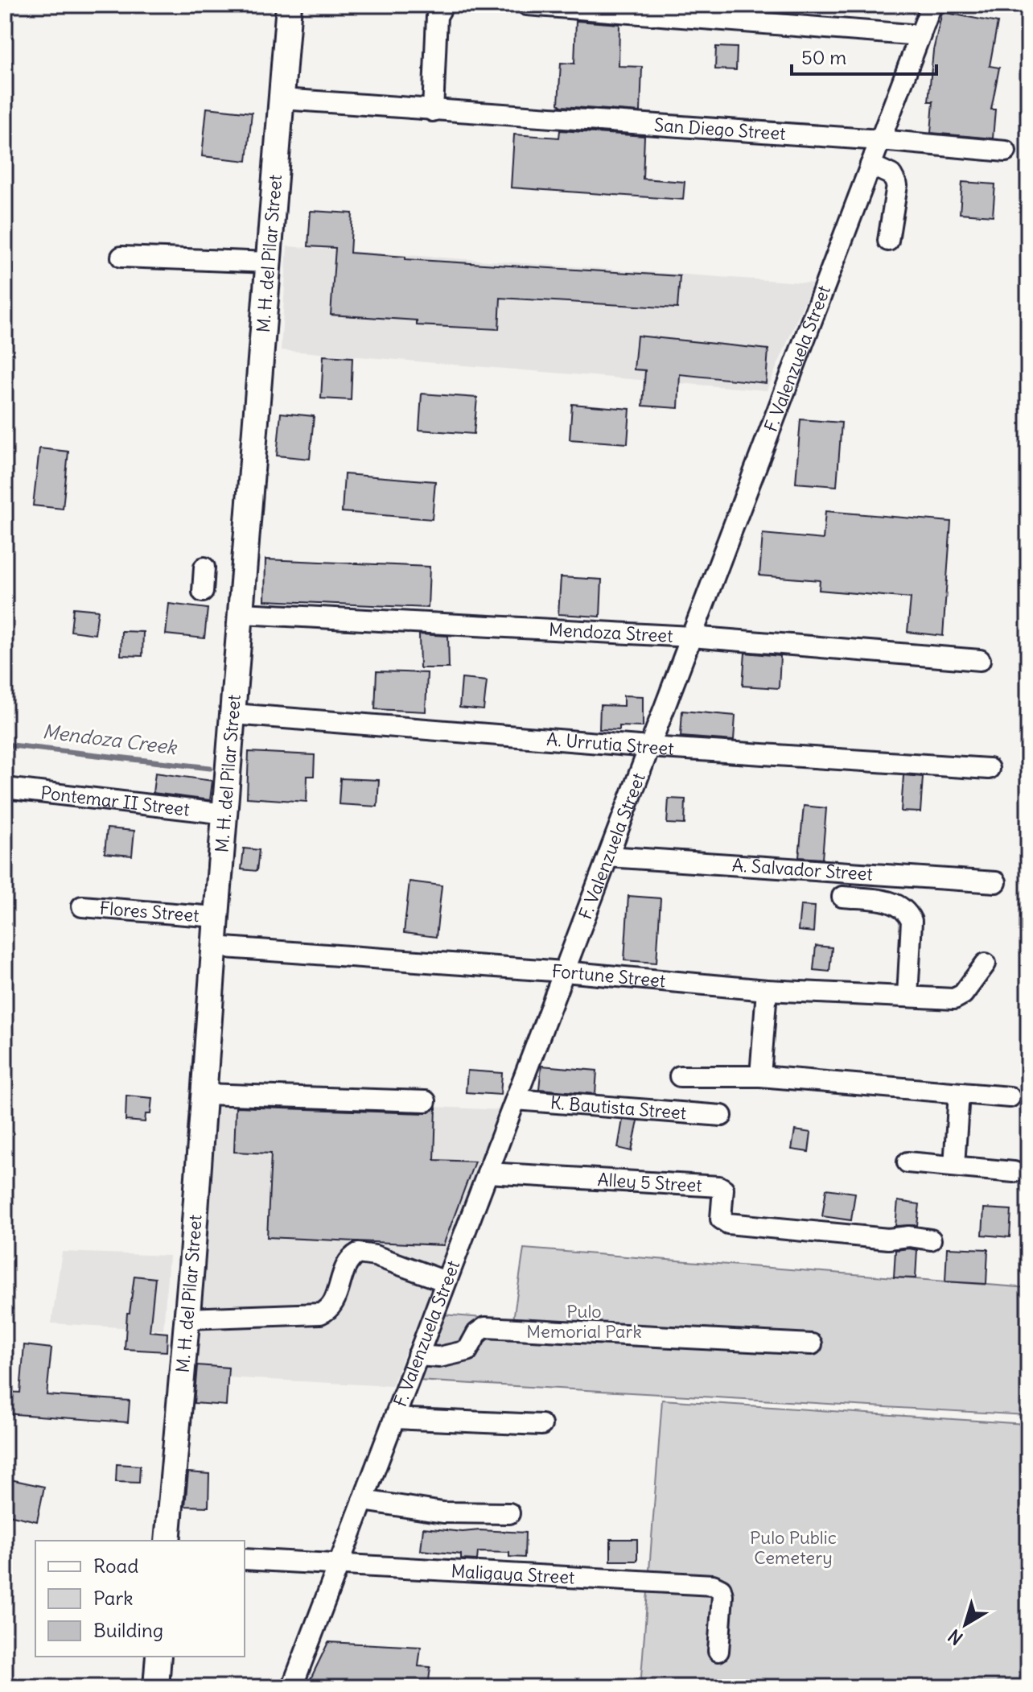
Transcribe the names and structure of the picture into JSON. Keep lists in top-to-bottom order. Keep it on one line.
{"streets":{"main road":["M. H. del Pilar Street"],"street":["San Diego Street","F. Valenzuela Street","Mendoza Street","A. Urrutia Street","Pontemar II Street","A. Salvador Street","Flores Street","Fortune Street","K. Bautista Street","Alley 5 Street","Maligaya Street"]},"crossings":[["San Diego Street","M. H. del Pilar Street"],["San Diego Street","F. Valenzuela Street"],["M. H. del Pilar Street","Mendoza Street"],["M. H. del Pilar Street","A. Urrutia Street"],["M. H. del Pilar Street","Pontemar II Street"],["M. H. del Pilar Street","Flores Street"],["M. H. del Pilar Street","Fortune Street"],["F. Valenzuela Street","Mendoza Street"],["F. Valenzuela Street","A. Urrutia Street"],["F. Valenzuela Street","A. Salvador Street"],["F. Valenzuela Street","Fortune Street"],["F. Valenzuela Street","K. Bautista Street"],["F. Valenzuela Street","Alley 5 Street"],["F. Valenzuela Street","Maligaya Street"]],"water":["Mendoza Creek"],"parks":["Pulo Memorial Park","Pulo Public Cemetery"],"legend":["Road","Park","Building"],"scale_bar":"50 m","north":"bottom left"}
